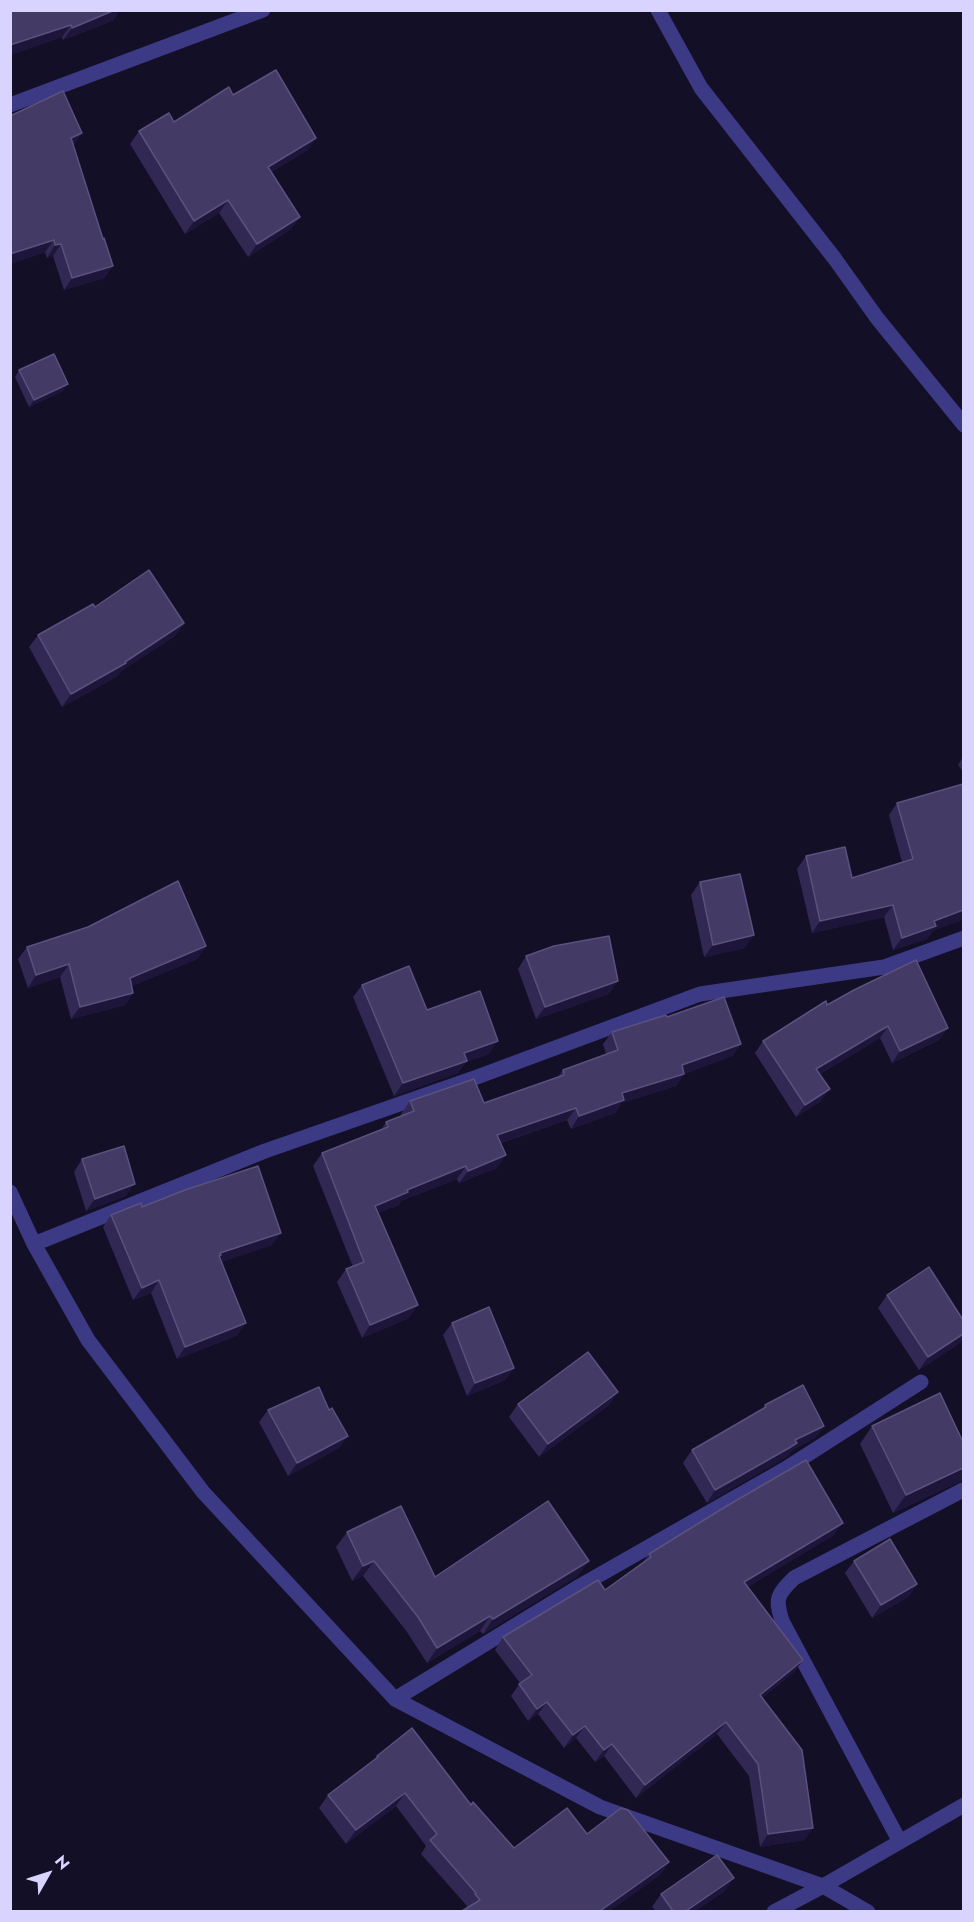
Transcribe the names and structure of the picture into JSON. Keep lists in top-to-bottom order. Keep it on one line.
{"north":"top right"}
